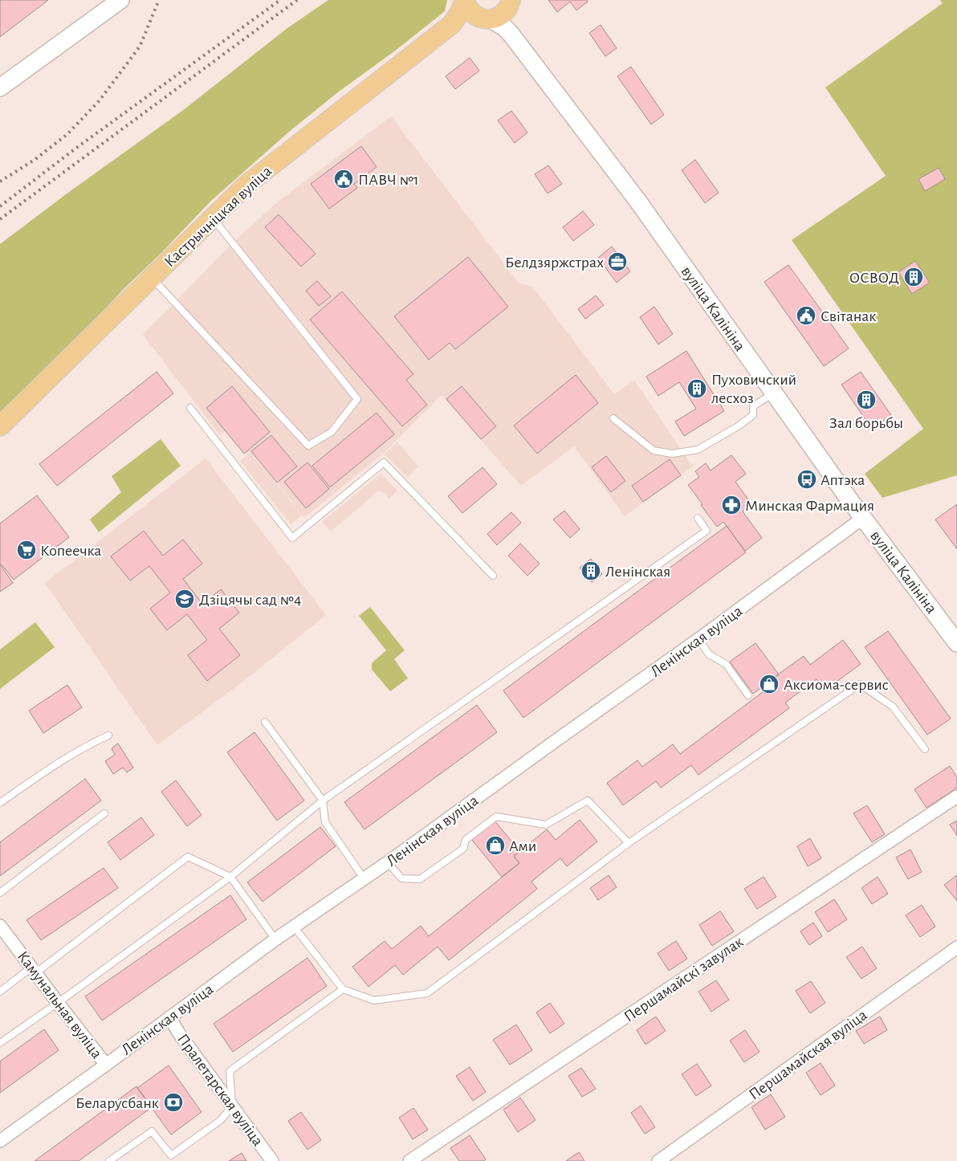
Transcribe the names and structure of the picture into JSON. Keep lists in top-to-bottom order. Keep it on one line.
{"streets":{"main road":["Кастрычніцкая вуліца","вуліца Калініна"],"street":["Ленінская вуліца","Першамайскі завулак","Камунальная вуліца","Першамайская вуліца","Пралетарская вуліца"]},"crossings":[["Кастрычніцкая вуліца","вуліца Калініна"],["вуліца Калініна","Ленінская вуліца"],["Ленінская вуліца","Камунальная вуліца"],["Ленінская вуліца","Пралетарская вуліца"]],"places":{"public building":["ПАВЧ №1","Світанак"],"office":["Белдзяржстрах"],"building":["ОСВОД","Пуховичский лесхоз","Зал борьбы","Ленінская"],"bus stop":["Аптэка"],"pharmacy":["Минская Фармация"],"supermarket":["Копеечка"],"school or university":["Дзіцячы сад №4"],"shop":["Аксиома-сервис","Ами"],"bank":["Беларусбанк"]}}
